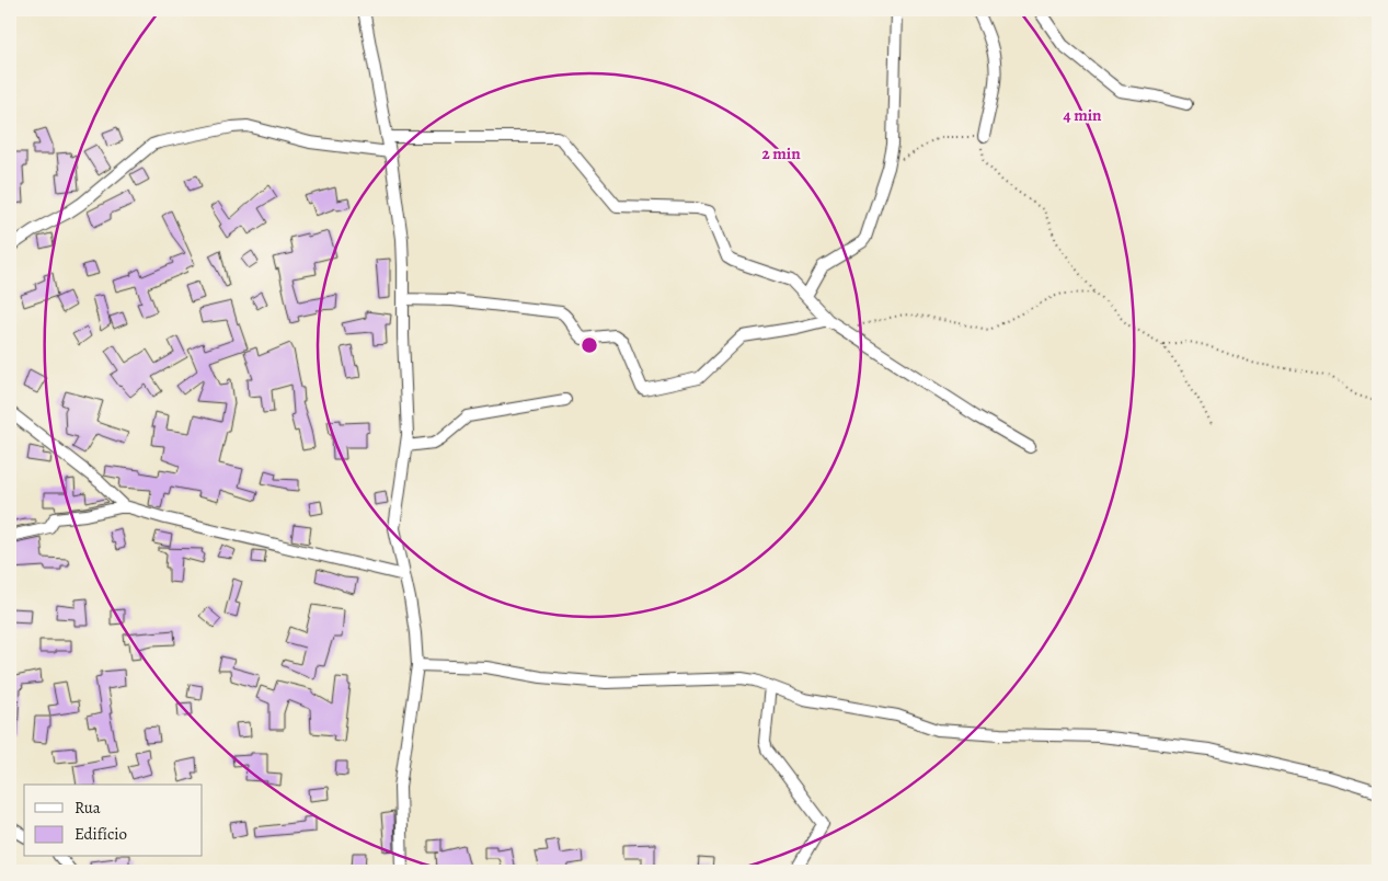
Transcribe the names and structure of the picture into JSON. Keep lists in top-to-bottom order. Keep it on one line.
{"legend":["Rua","Edifício"],"rings":["4 min","2 min"]}
